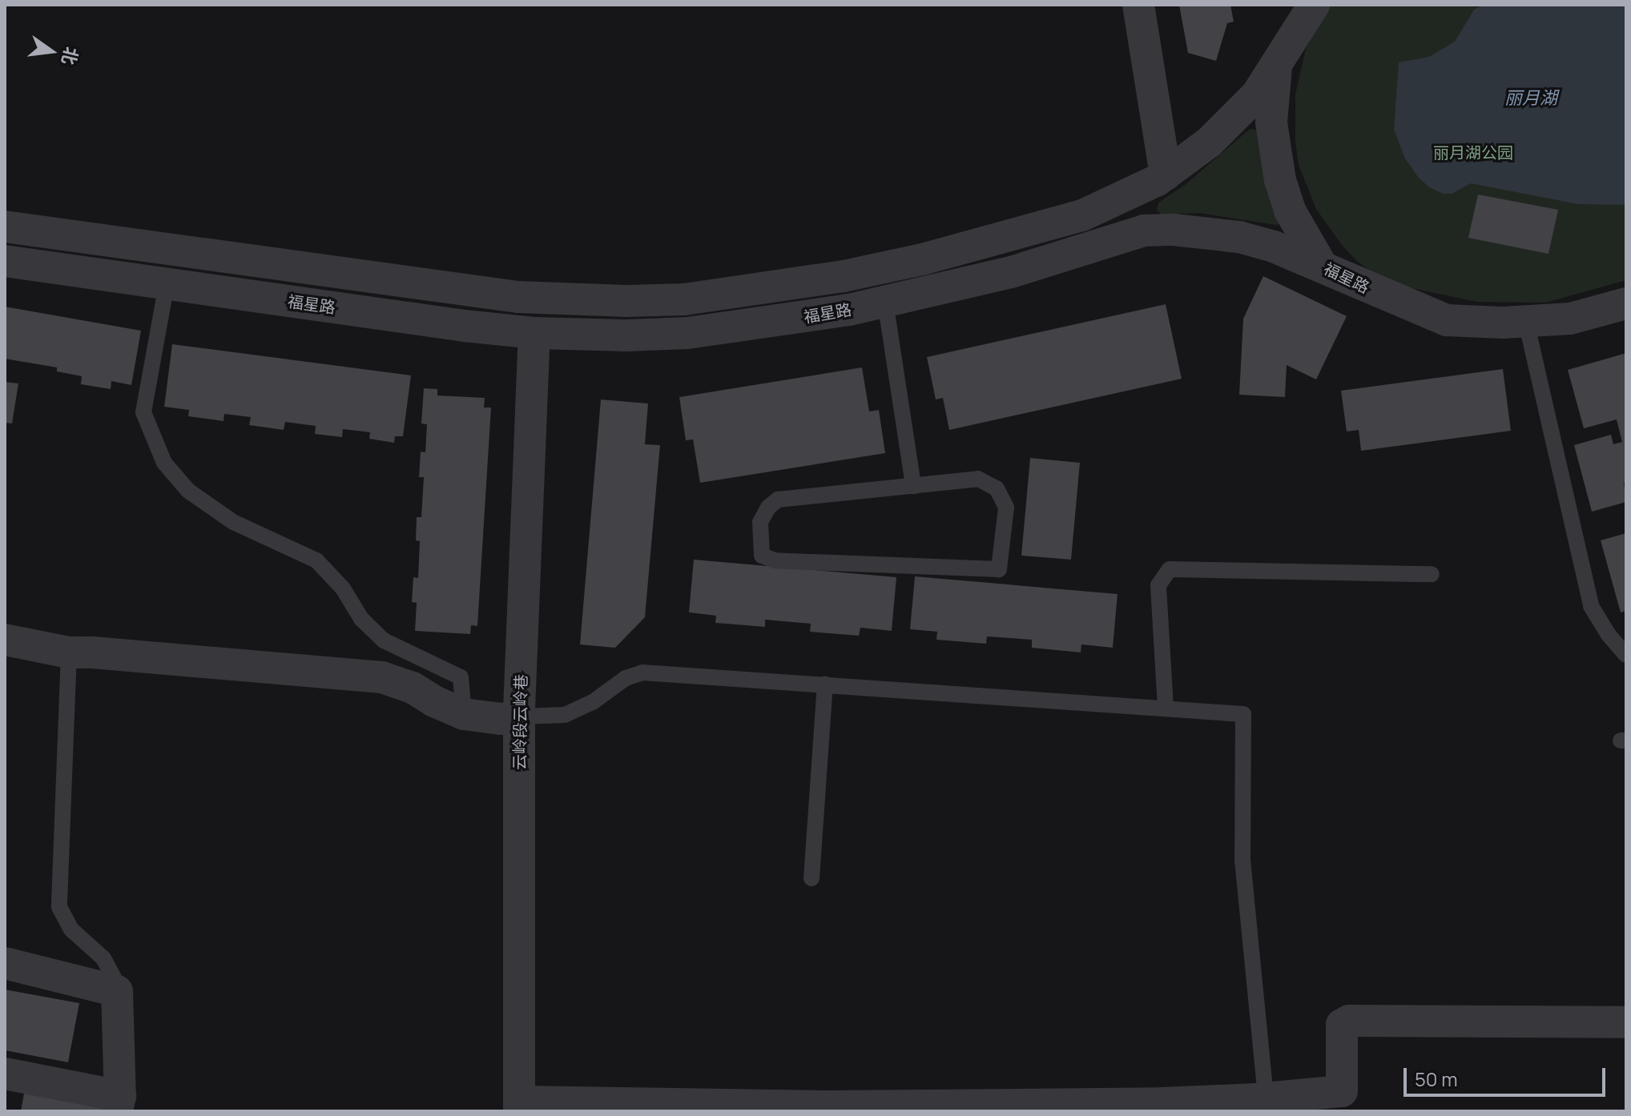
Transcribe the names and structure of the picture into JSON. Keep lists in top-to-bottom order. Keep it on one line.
{"streets":{"street":["福星路","云岭段云岭巷"]},"crossings":[["福星路","云岭段云岭巷"]],"water":["丽月湖"],"parks":["丽月湖公园"],"scale_bar":"50 m","north":"right"}
